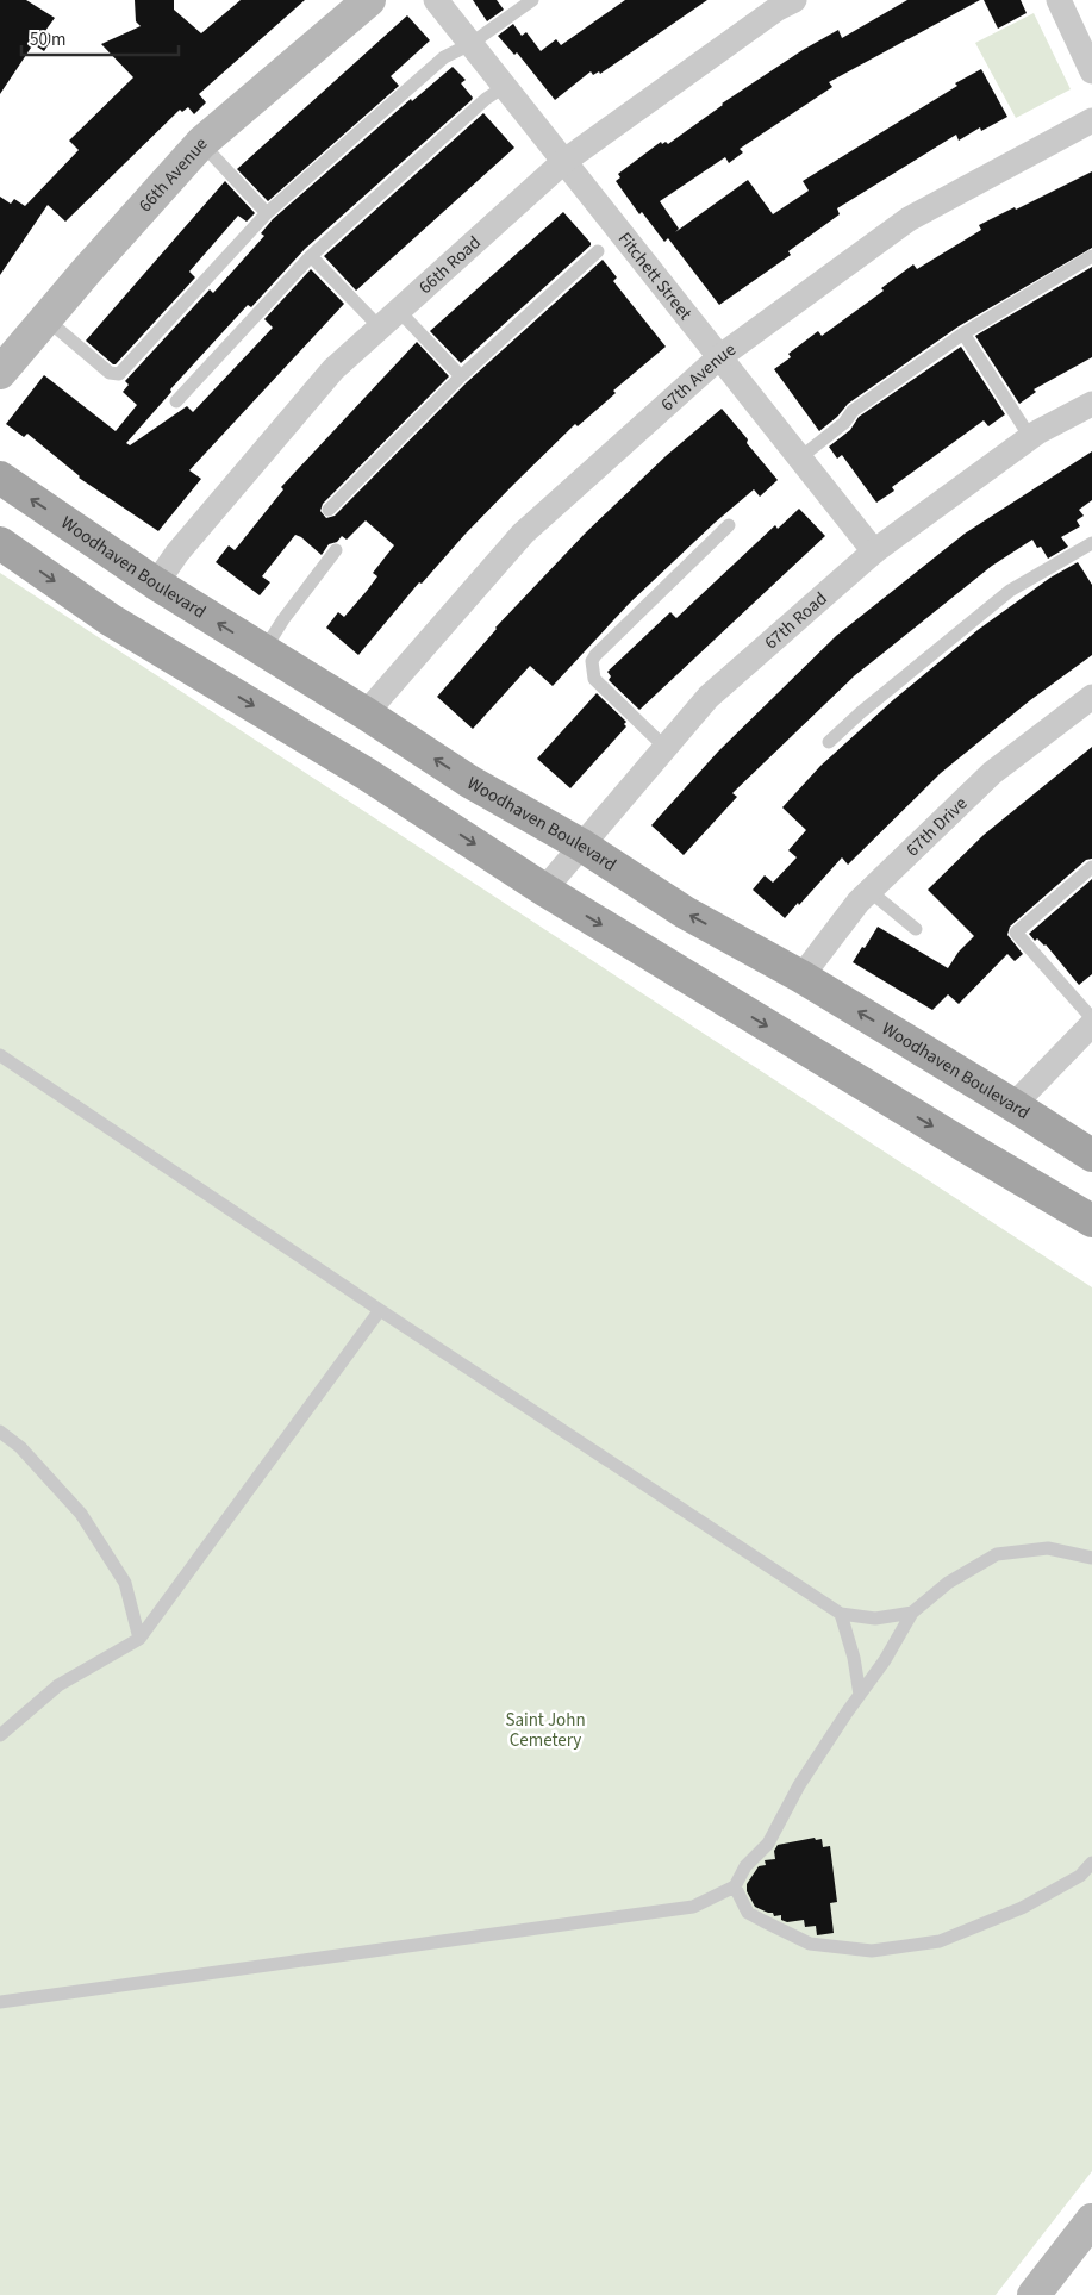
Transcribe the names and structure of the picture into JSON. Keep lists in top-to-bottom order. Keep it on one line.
{"streets":{"main road":["Woodhaven Boulevard"],"street":["66th Avenue","66th Road","Fitchett Street","67th Avenue","67th Road","67th Drive"]},"crossings":[["66th Road","Fitchett Street"],["66th Road","Woodhaven Boulevard"],["Fitchett Street","67th Avenue"],["Fitchett Street","67th Road"],["67th Avenue","Woodhaven Boulevard"],["Woodhaven Boulevard","67th Road"],["Woodhaven Boulevard","67th Drive"]],"parks":["Saint John Cemetery"],"scale_bar":"50 m"}
